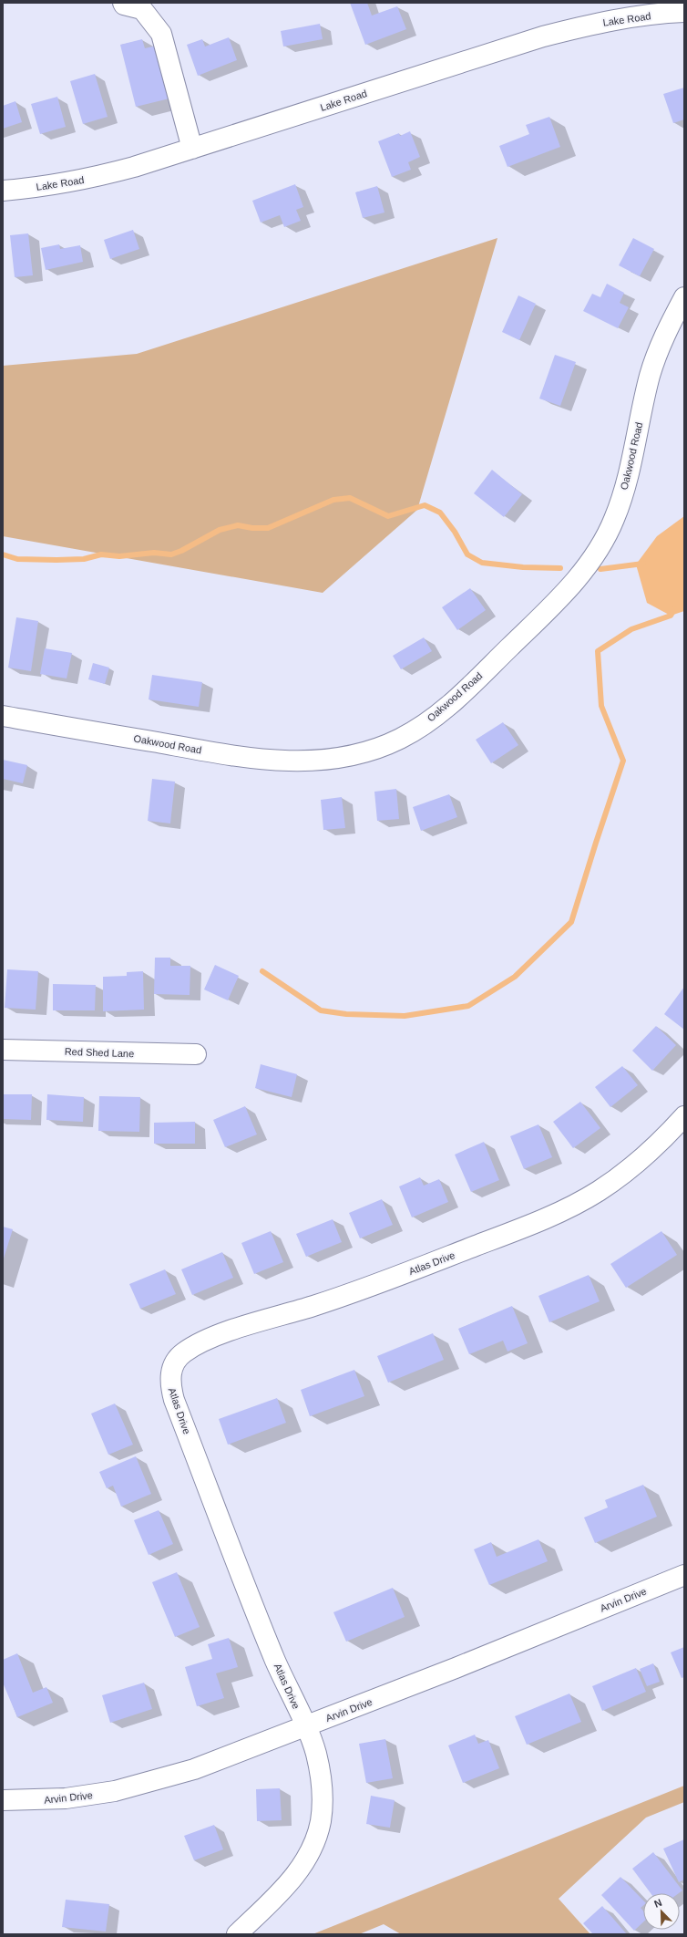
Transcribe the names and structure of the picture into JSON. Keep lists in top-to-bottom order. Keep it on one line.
{"streets":{"street":["Lake Road","Oakwood Road","Red Shed Lane","Atlas Drive","Arvin Drive"]},"crossings":[["Atlas Drive","Arvin Drive"]],"north":"top left"}
